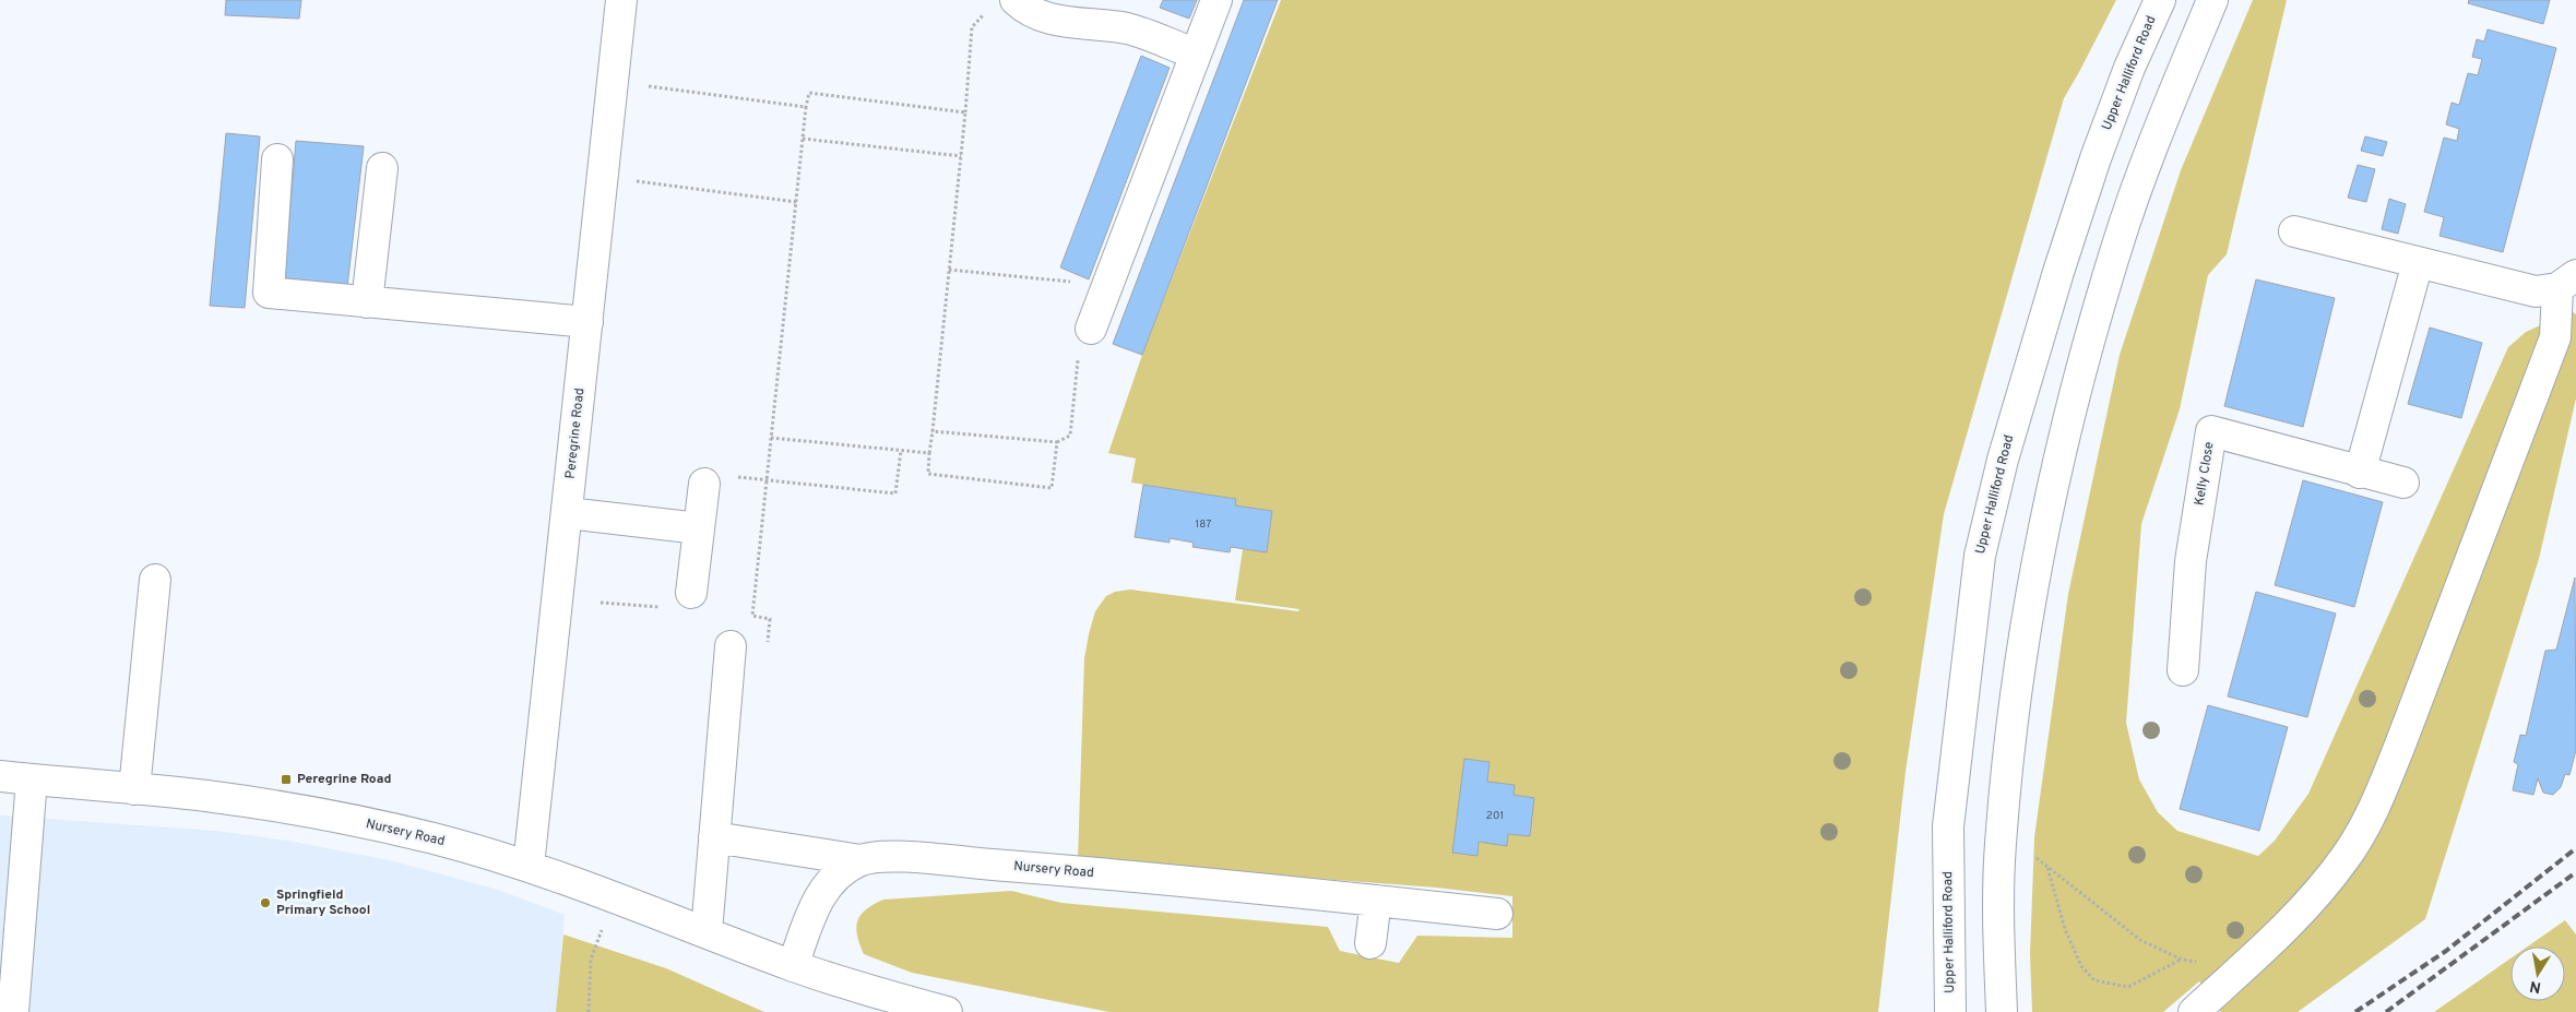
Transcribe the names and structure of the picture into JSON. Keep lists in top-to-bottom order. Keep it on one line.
{"streets":{"street":["Upper Halliford Road","Peregrine Road","Kelly Close","Nursery Road"]},"crossings":[["Peregrine Road","Nursery Road"]],"places":{"transit":["Peregrine Road"],"other":["Springfield Primary School"]},"house_numbers":["187","201"],"north":"bottom"}
